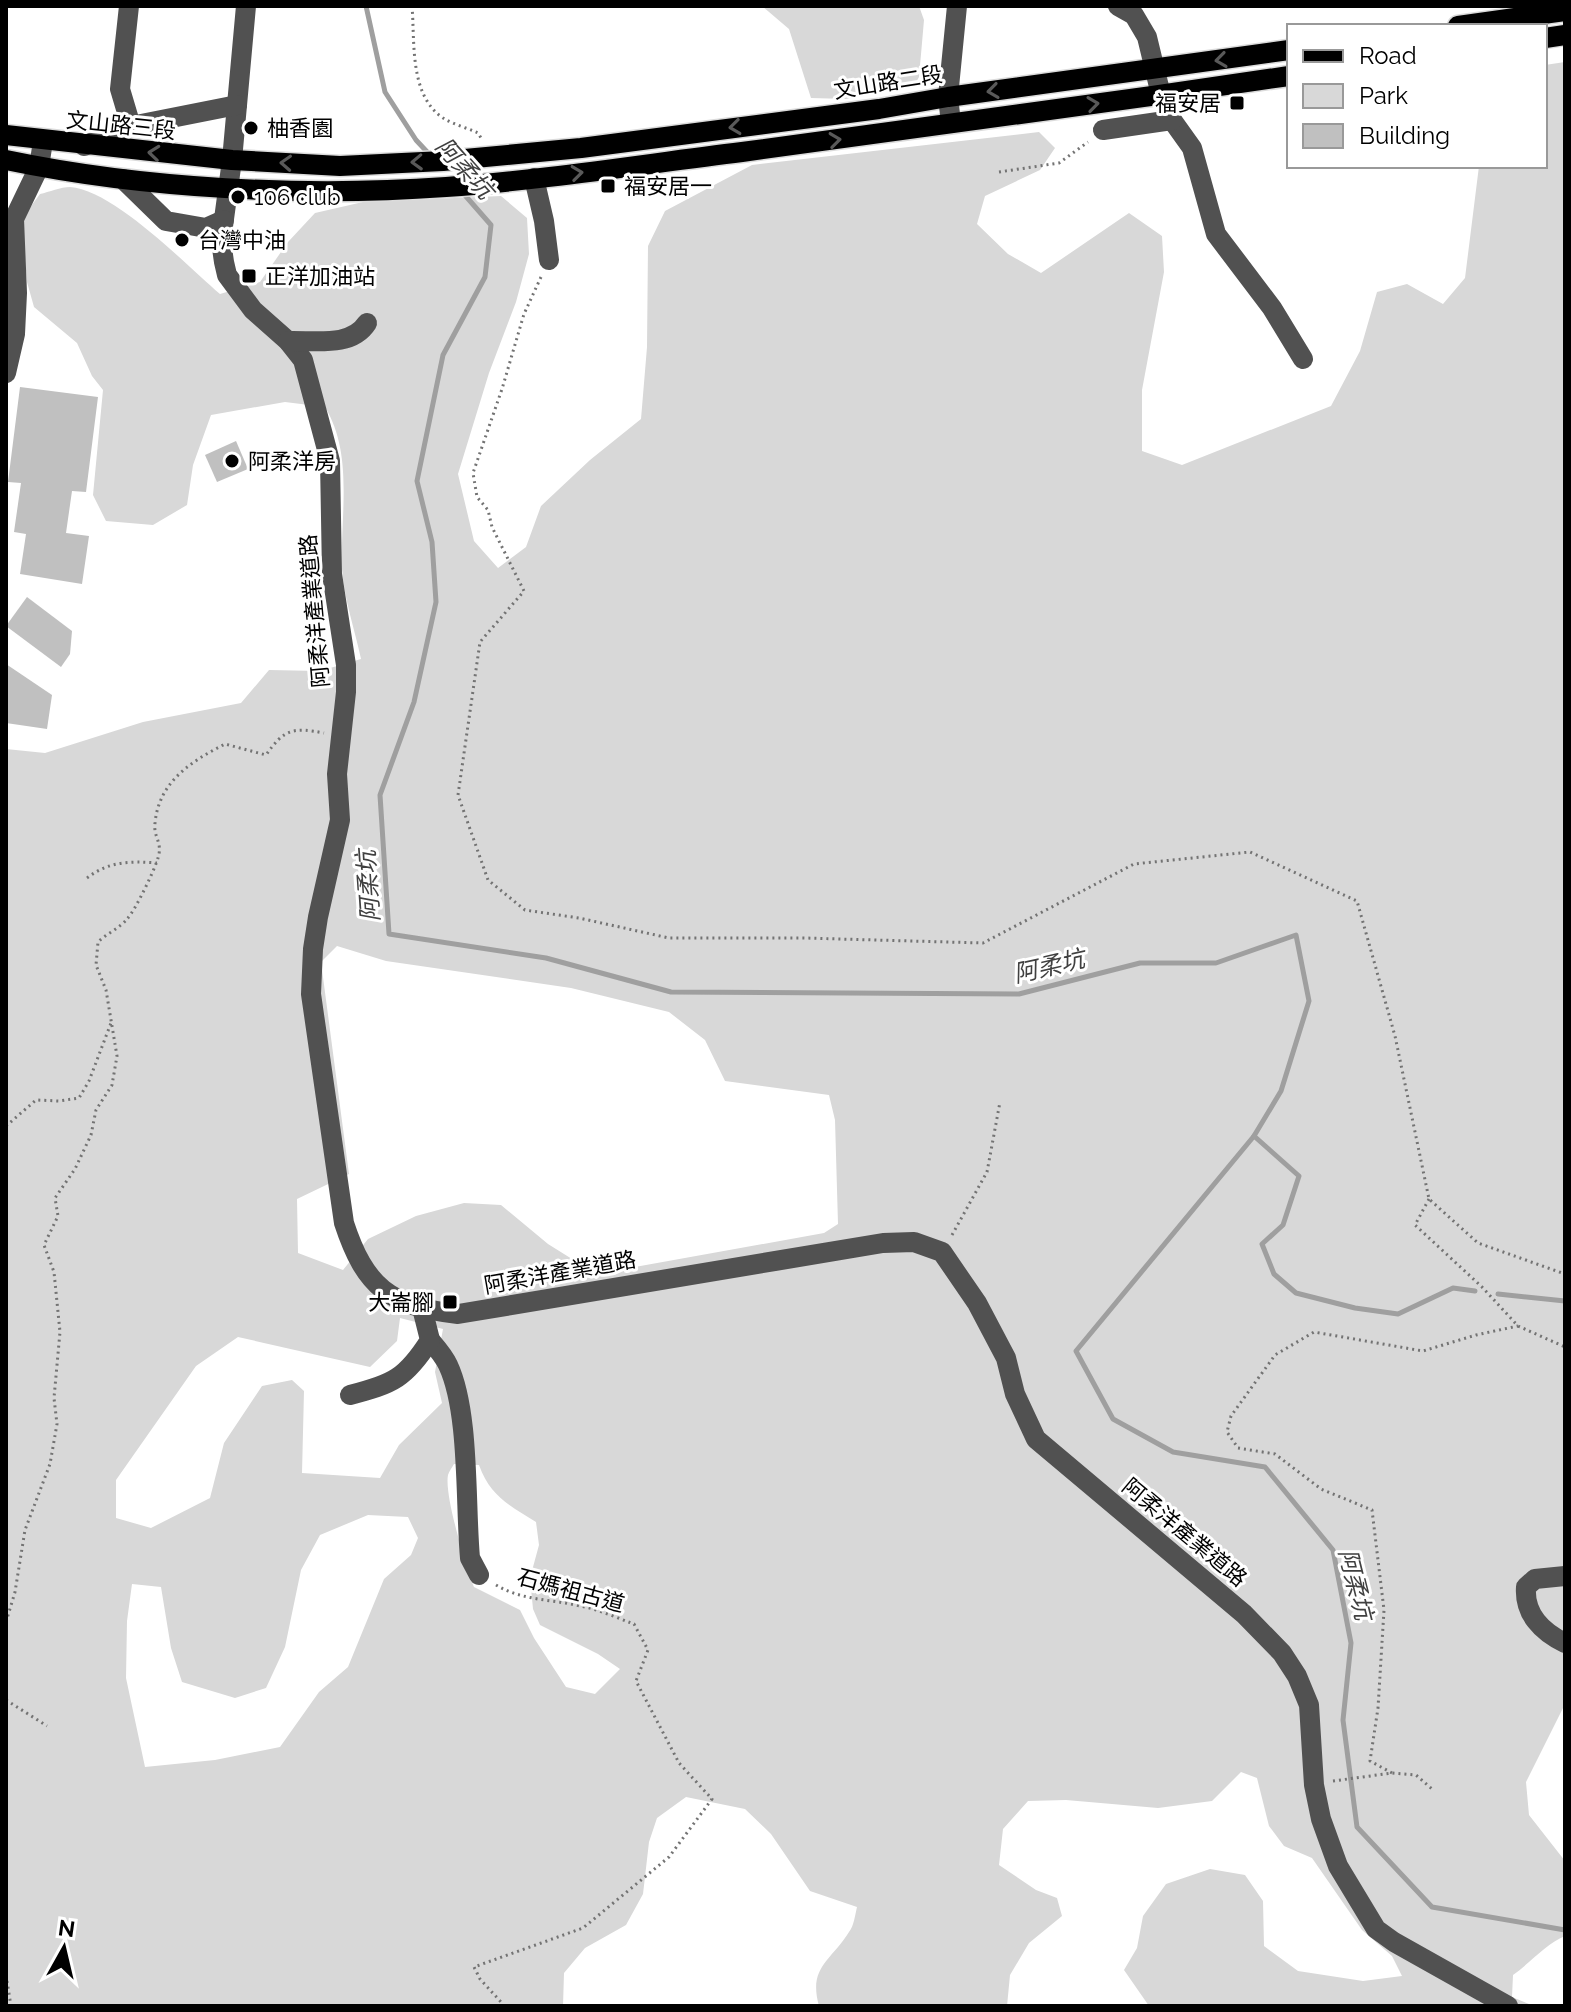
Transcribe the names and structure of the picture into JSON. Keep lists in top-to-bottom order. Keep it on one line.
{"streets":{"main road":["文山路二段","文山路三段"],"street":["阿柔洋產業道路"],"path":["石媽祖古道"]},"crossings":[["文山路二段","文山路三段"],["文山路二段","阿柔洋產業道路"],["文山路三段","阿柔洋產業道路"]],"water":["阿柔坑"],"places":{"transit":["福安居","福安居一","正洋加油站","大崙腳"],"other":["柚香園","106 club","台灣中油","阿柔洋房"]},"legend":["Road","Park","Building"],"north":"top"}
